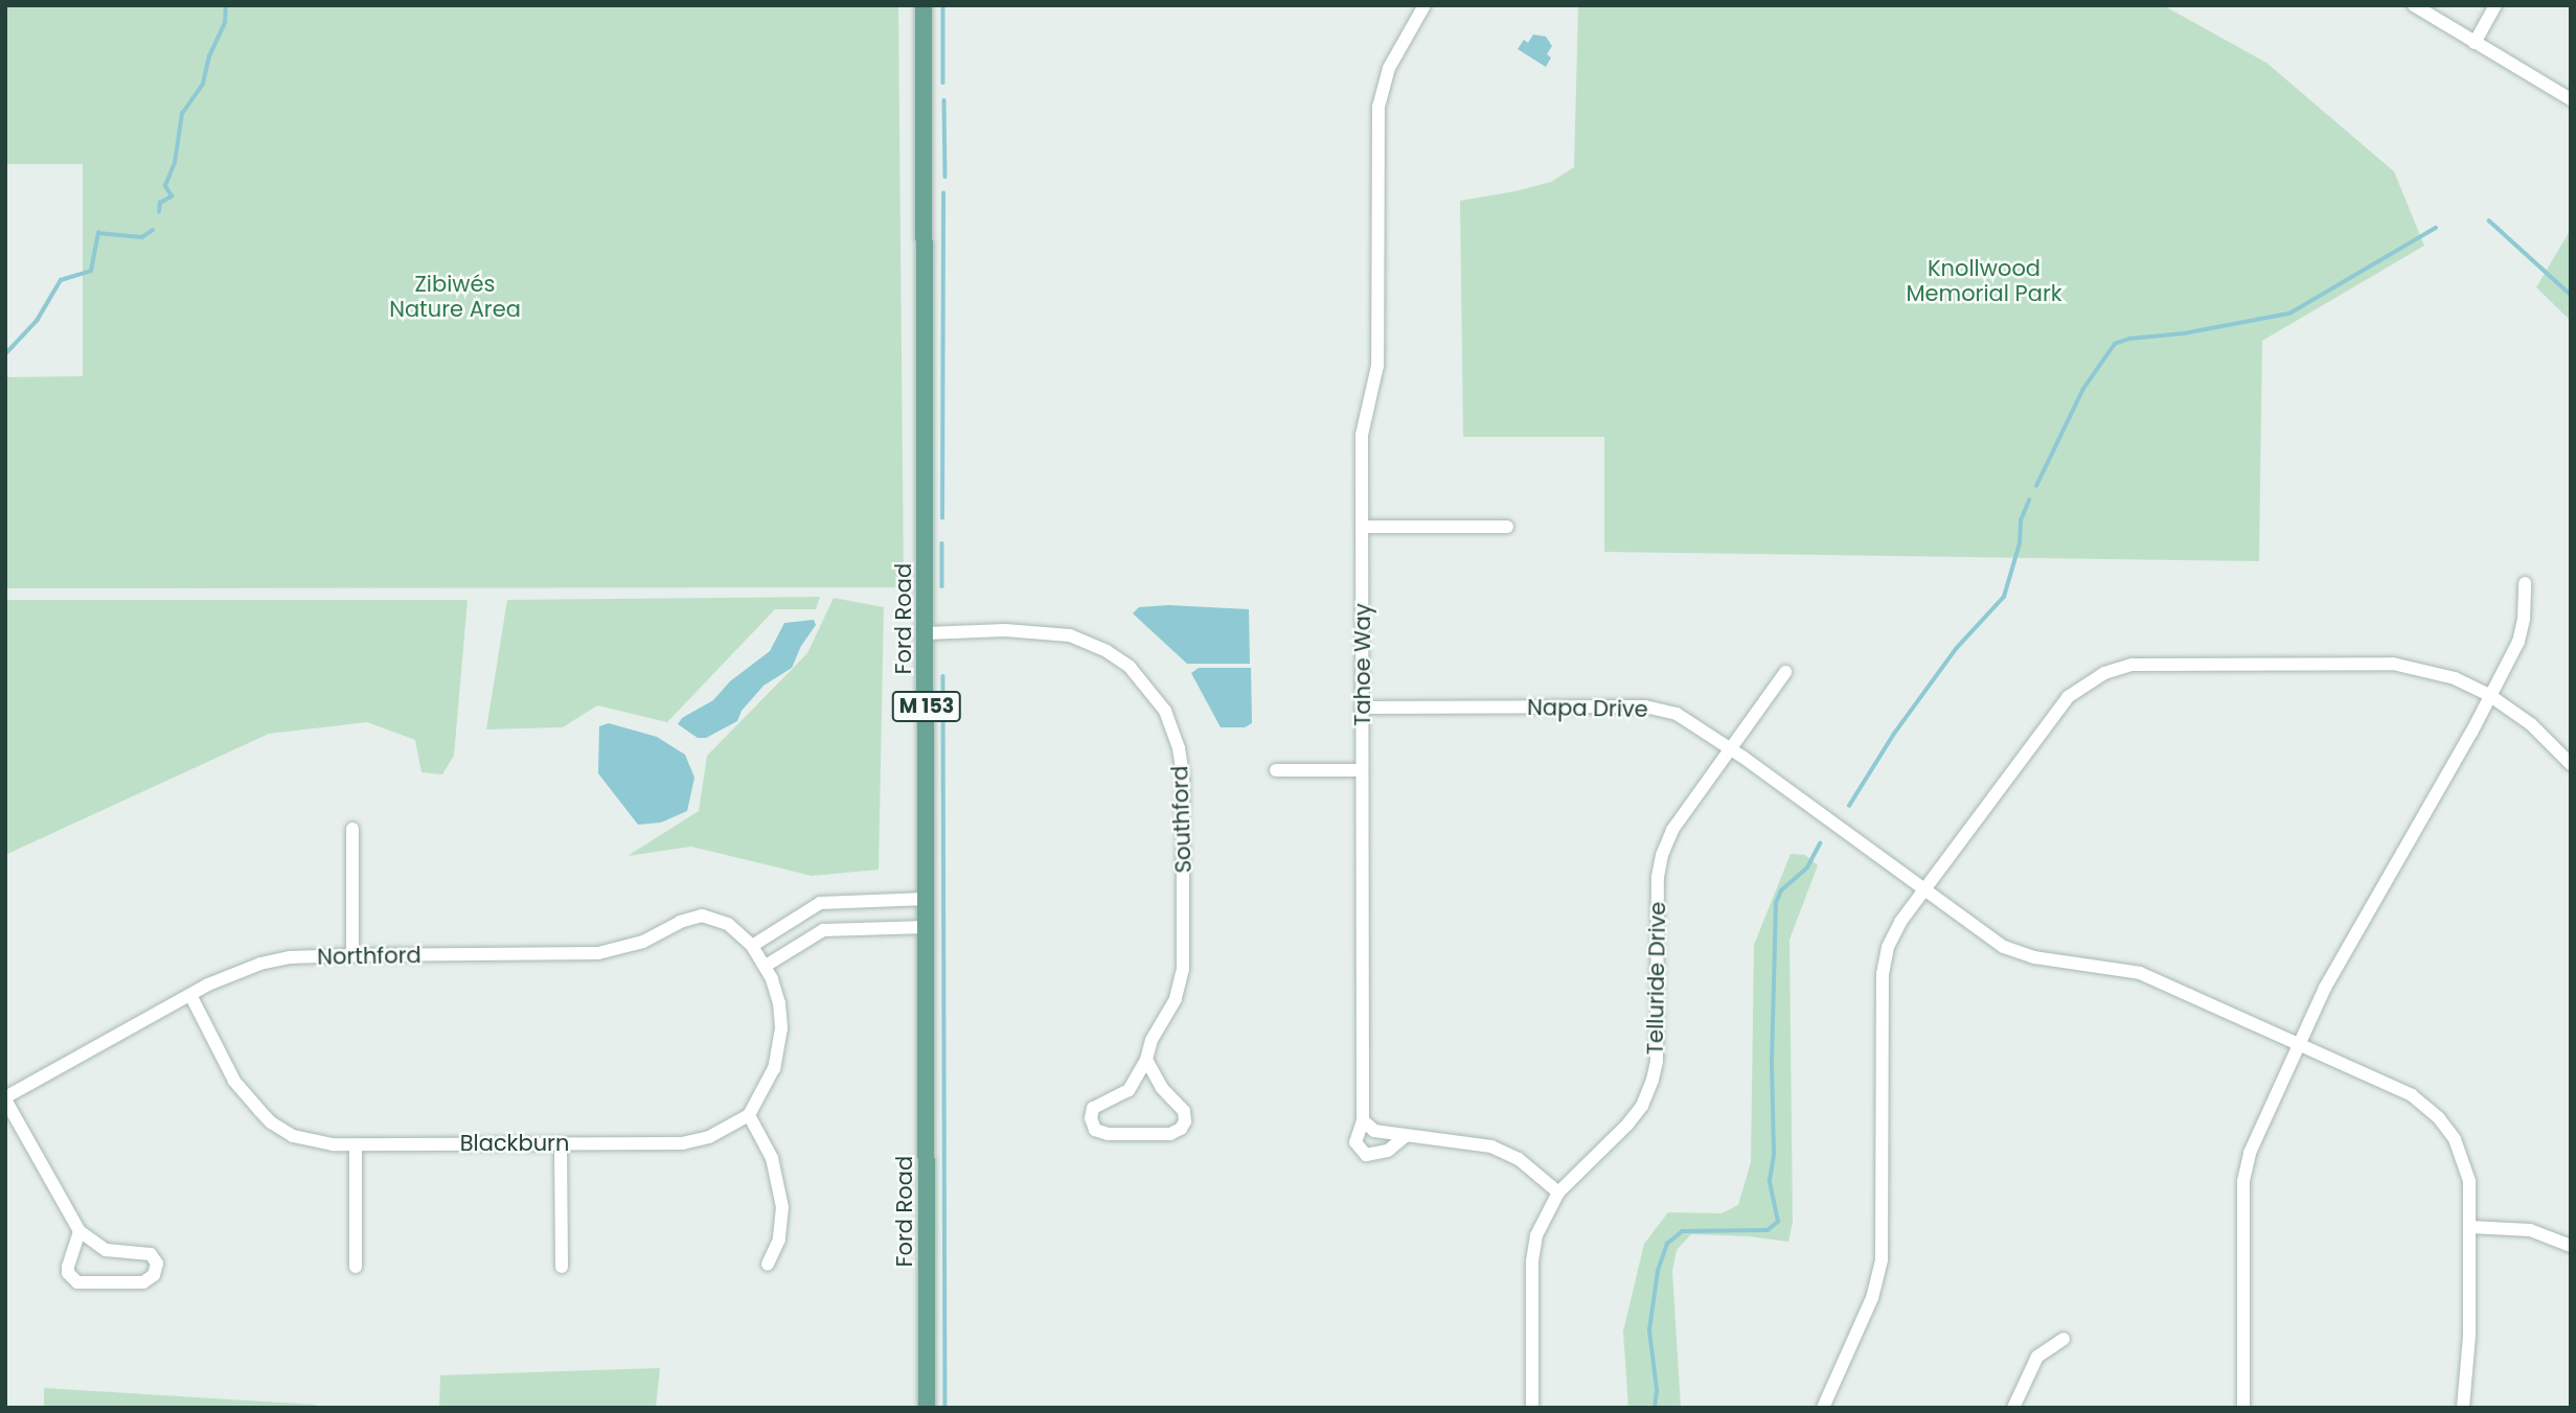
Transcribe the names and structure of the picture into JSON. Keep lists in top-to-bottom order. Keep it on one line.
{"streets":{"main road":["Ford Road","M 153"],"street":["Tahoe Way","Napa Drive","Southford","Northford","Telluride Drive","Blackburn"]},"crossings":[["Ford Road","Southford"],["Tahoe Way","Napa Drive"],["Napa Drive","Telluride Drive"],["Northford","Blackburn"]],"parks":["Knollwood Memorial Park","Zibiwés Nature Area"]}
